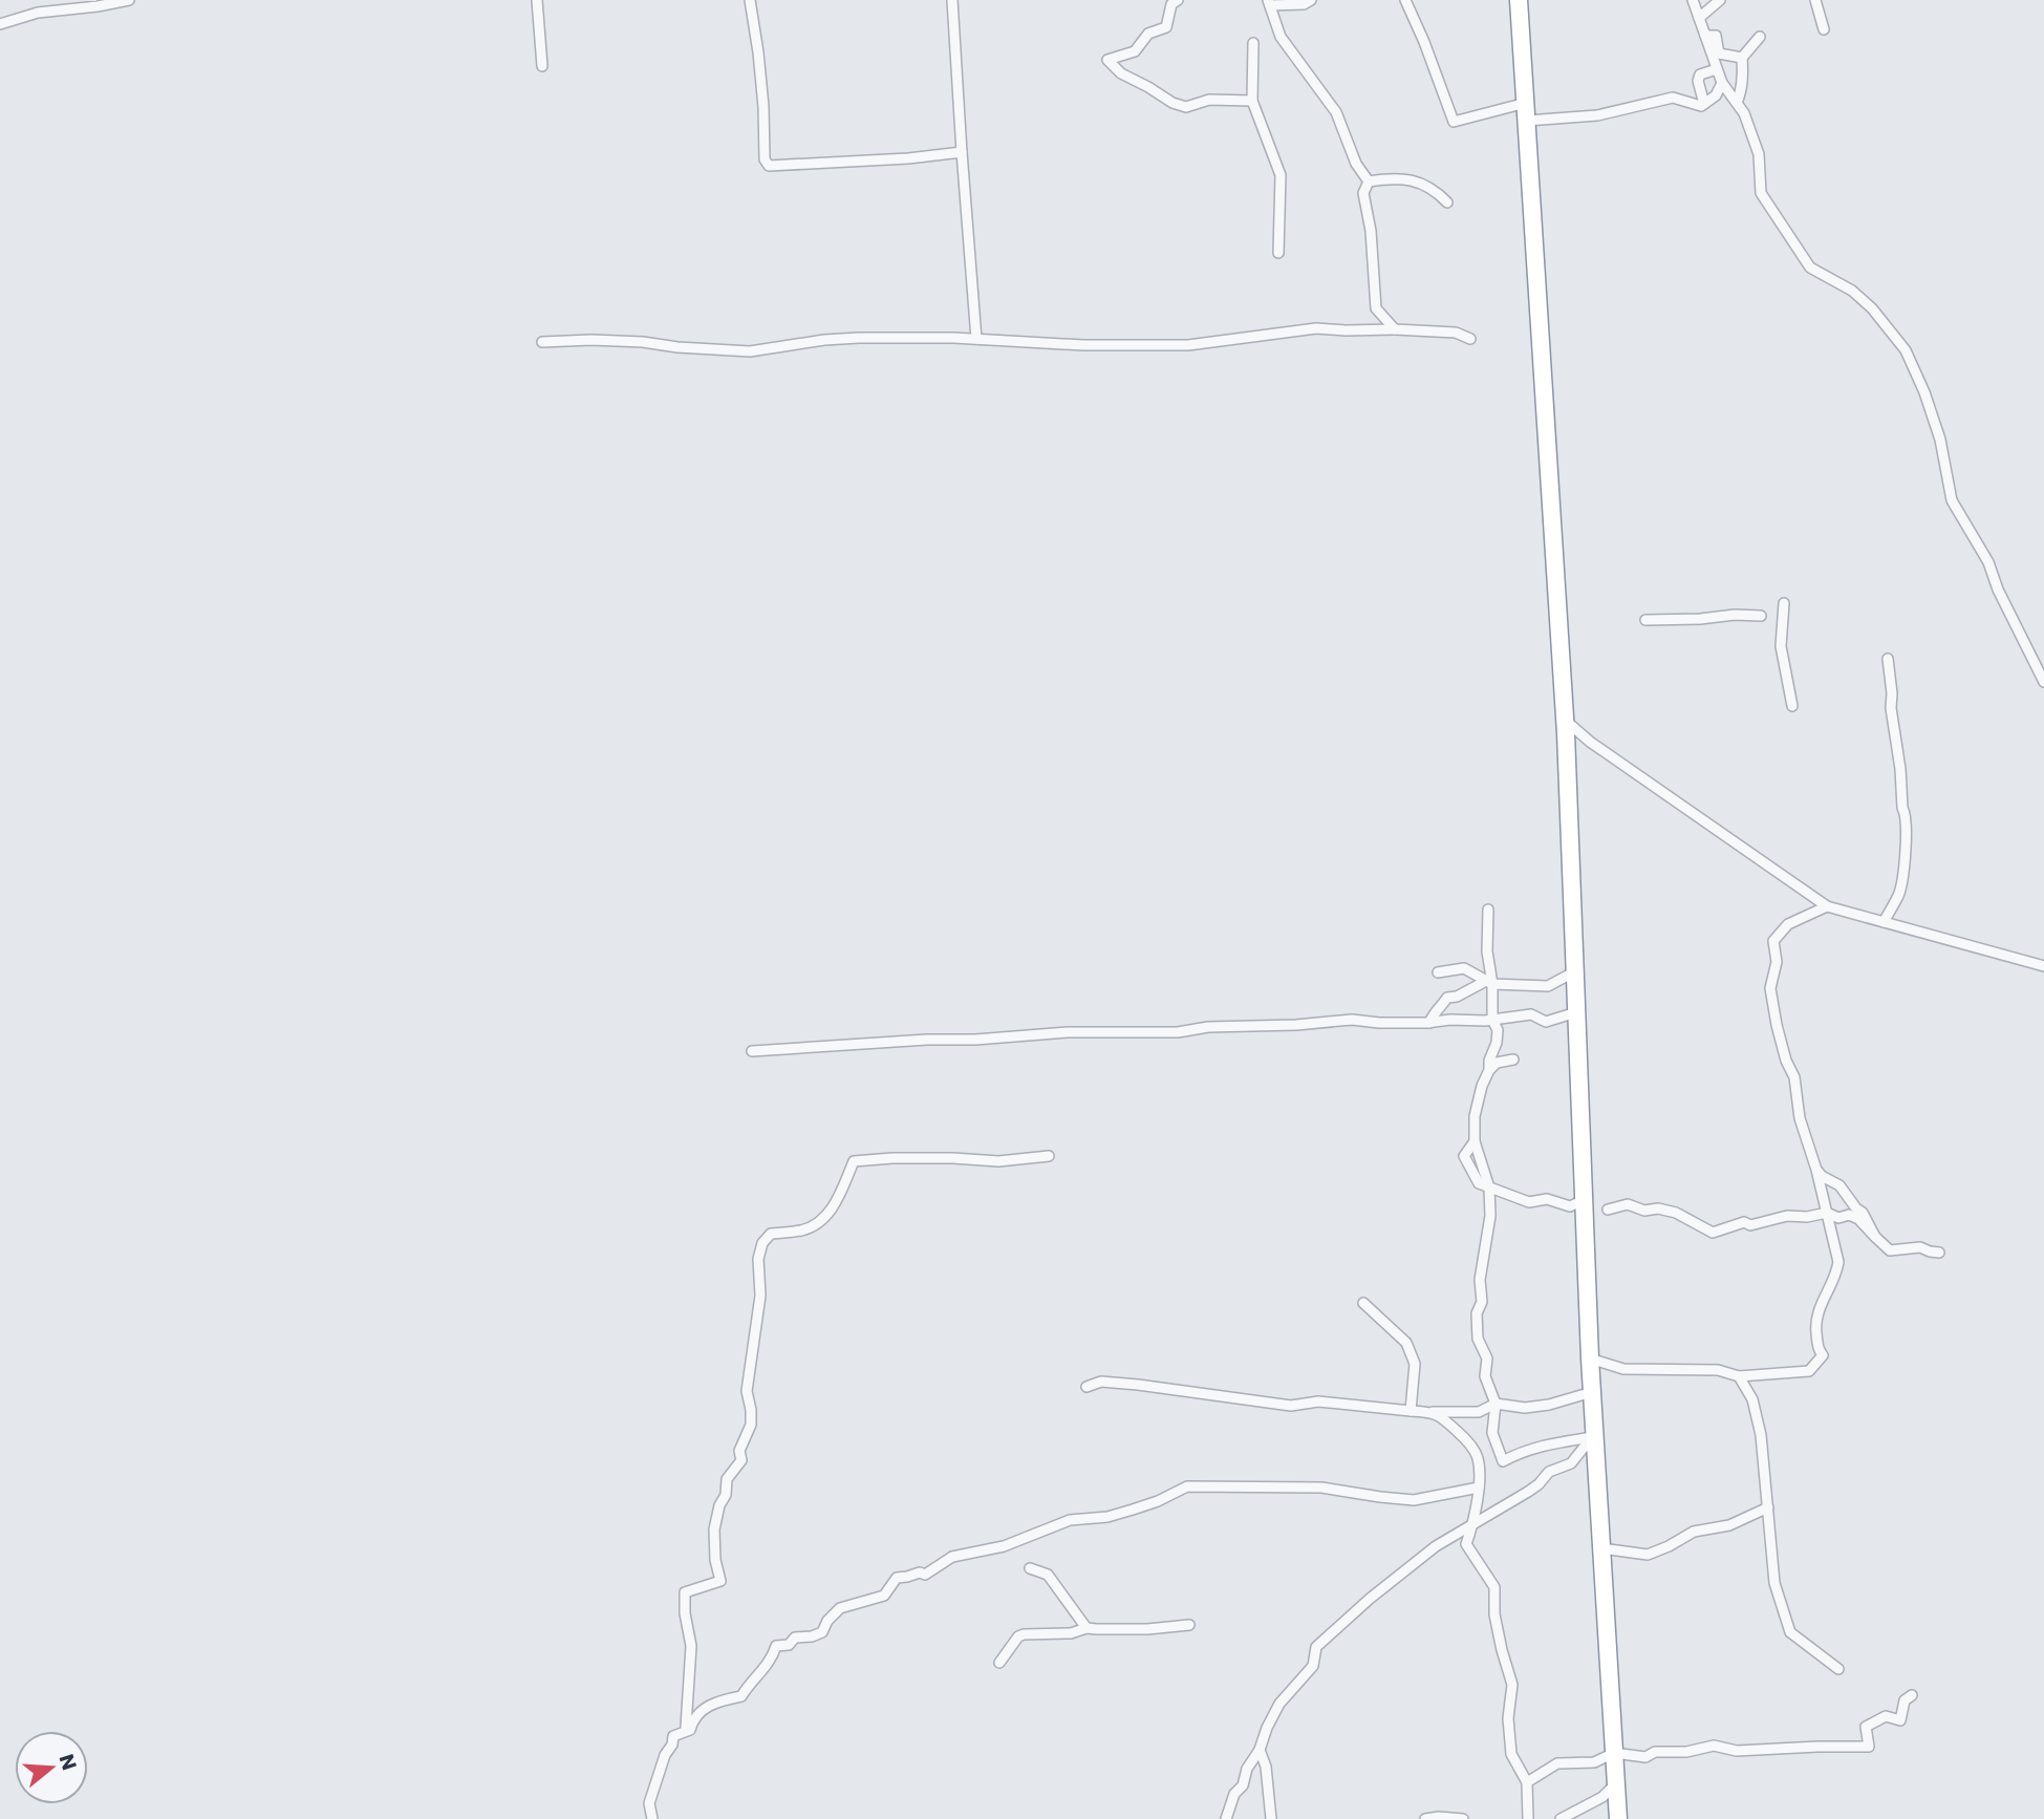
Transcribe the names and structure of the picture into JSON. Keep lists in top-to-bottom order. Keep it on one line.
{"north":"right"}
